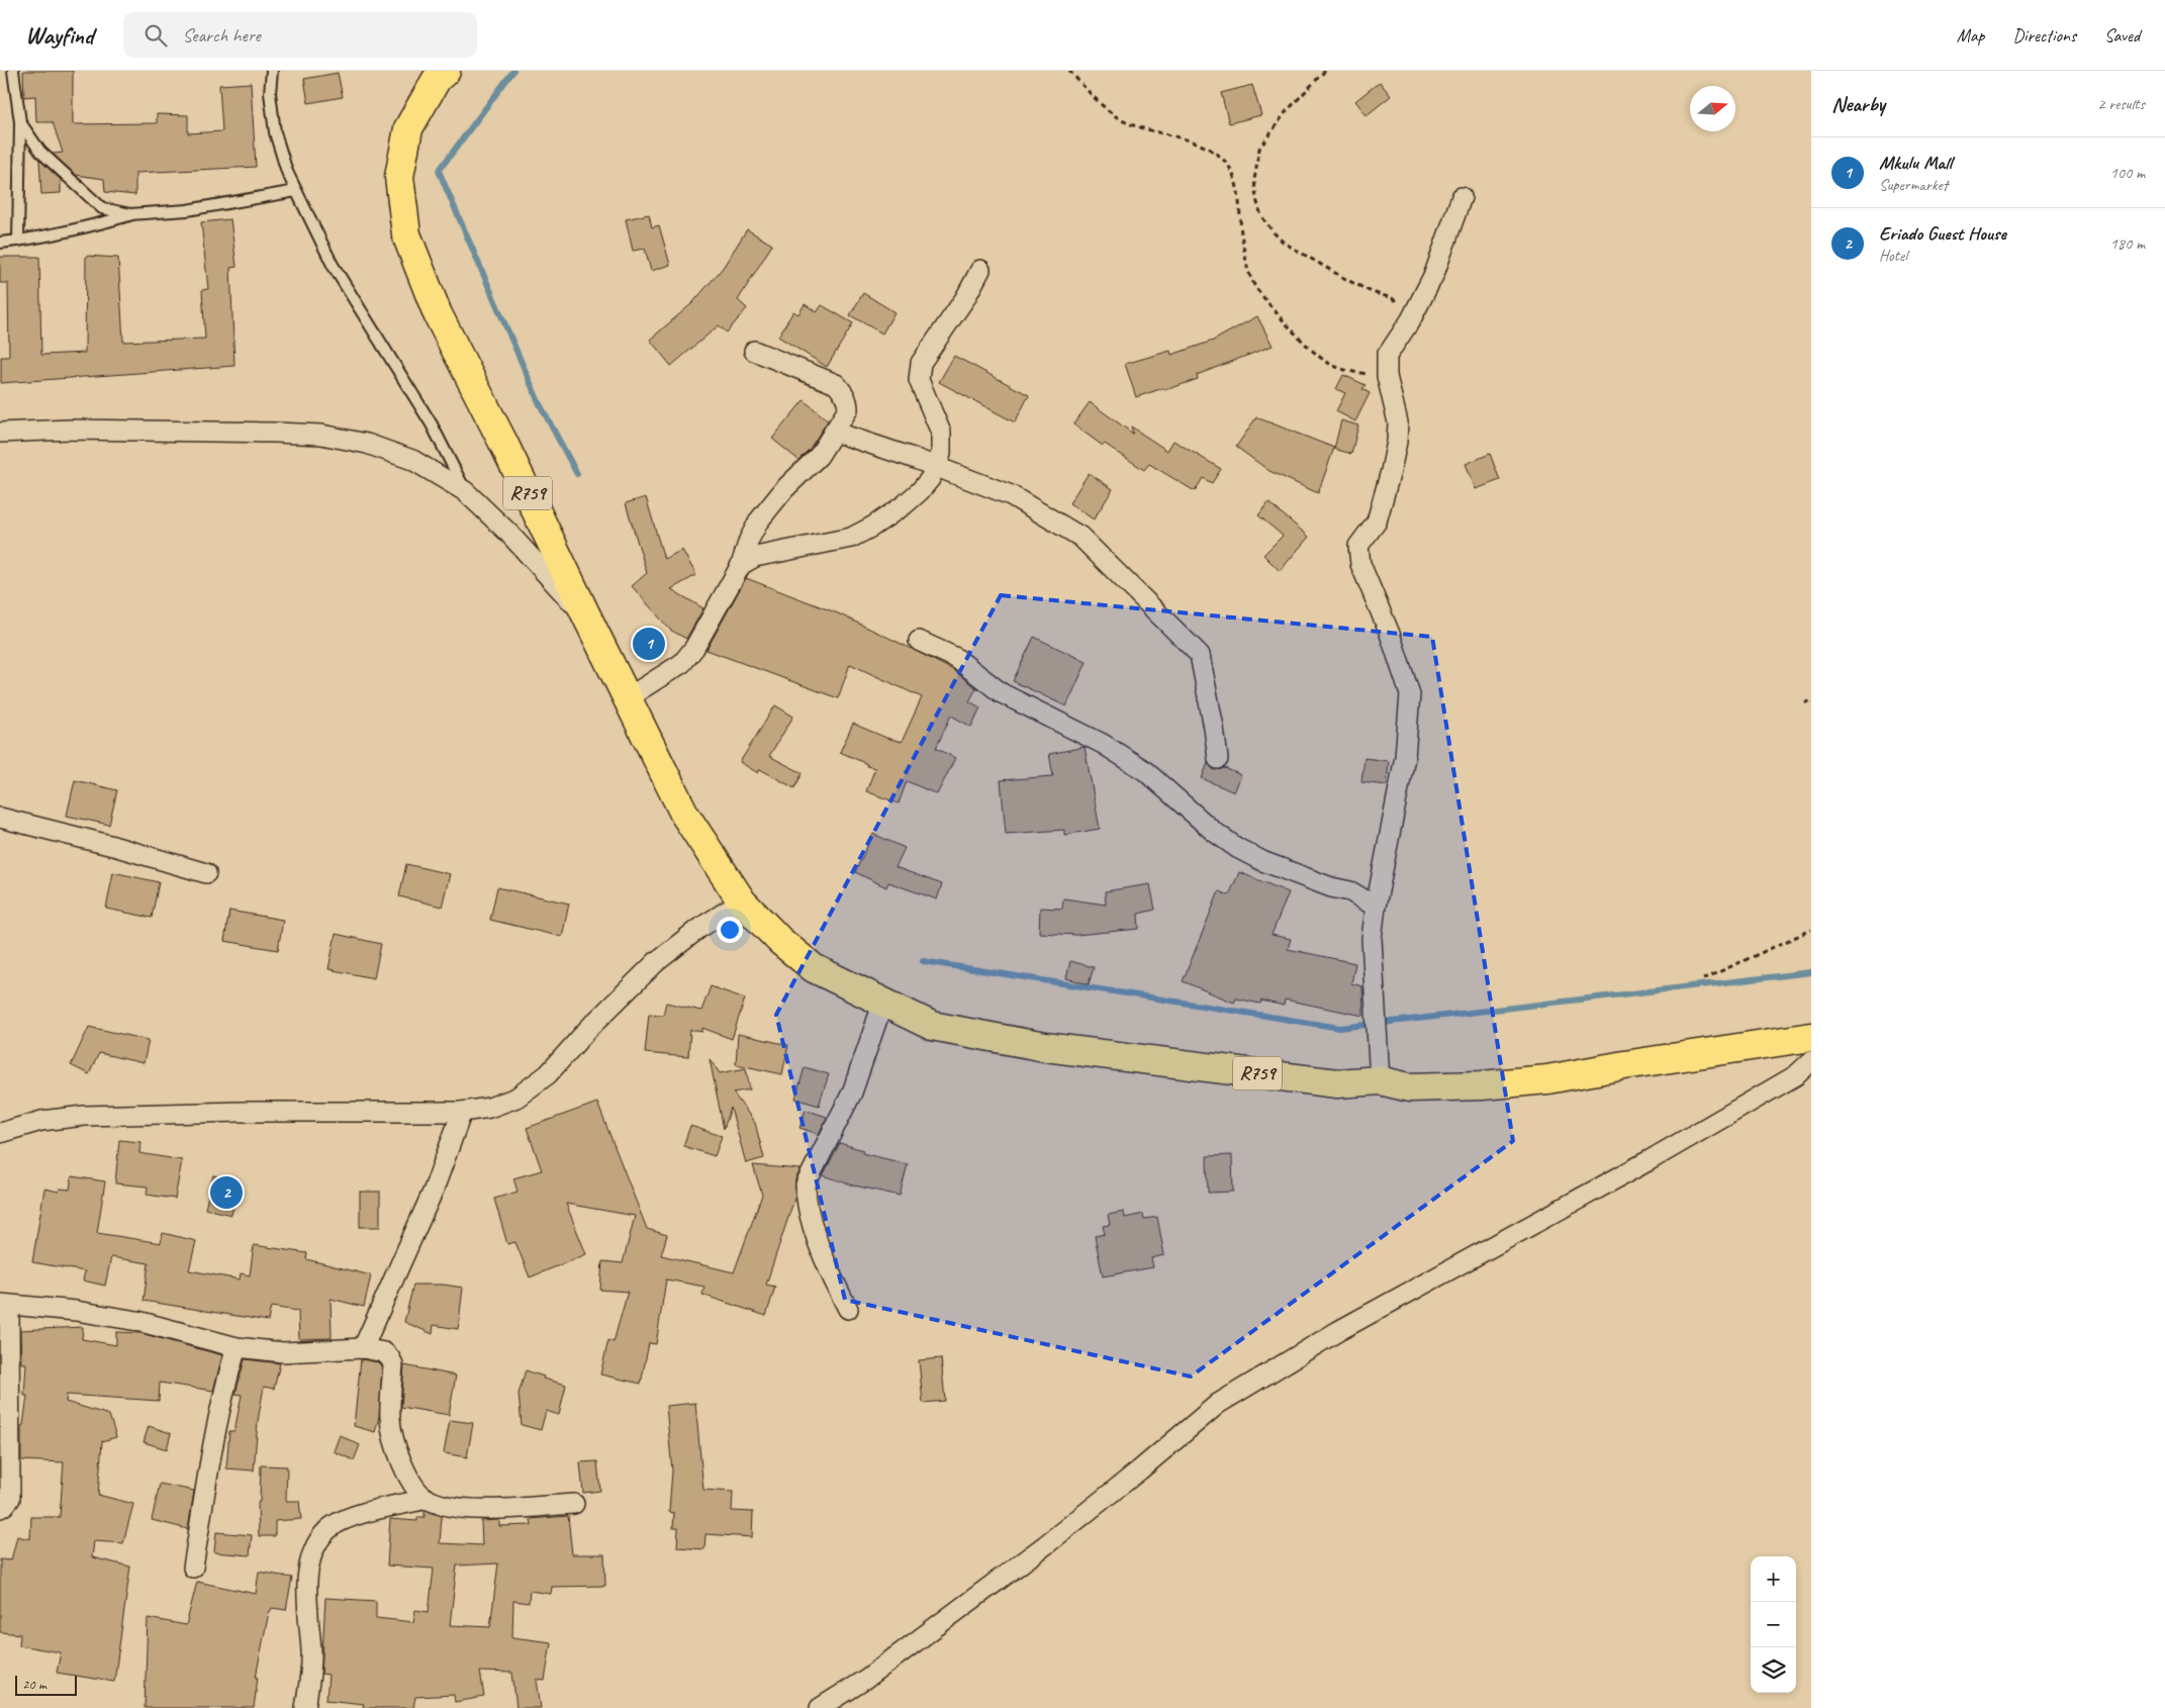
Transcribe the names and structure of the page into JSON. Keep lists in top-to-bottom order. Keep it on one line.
{"streets":{"main road":["R759"]},"scale_bar":"20 m","north":"right","page":{"header":"Wayfind","search":"Search here","nav":["Map","Directions","Saved"],"heading":["Nearby","2 results"],"list":[{"mark":"1","name":"Mkulu Mall","note":"Supermarket","value":"100 m"},{"mark":"2","name":"Eriado Guest House","note":"Hotel","value":"180 m"}],"pins":["1","2"],"map_buttons":["+","−"],"scale":"20 m"}}
